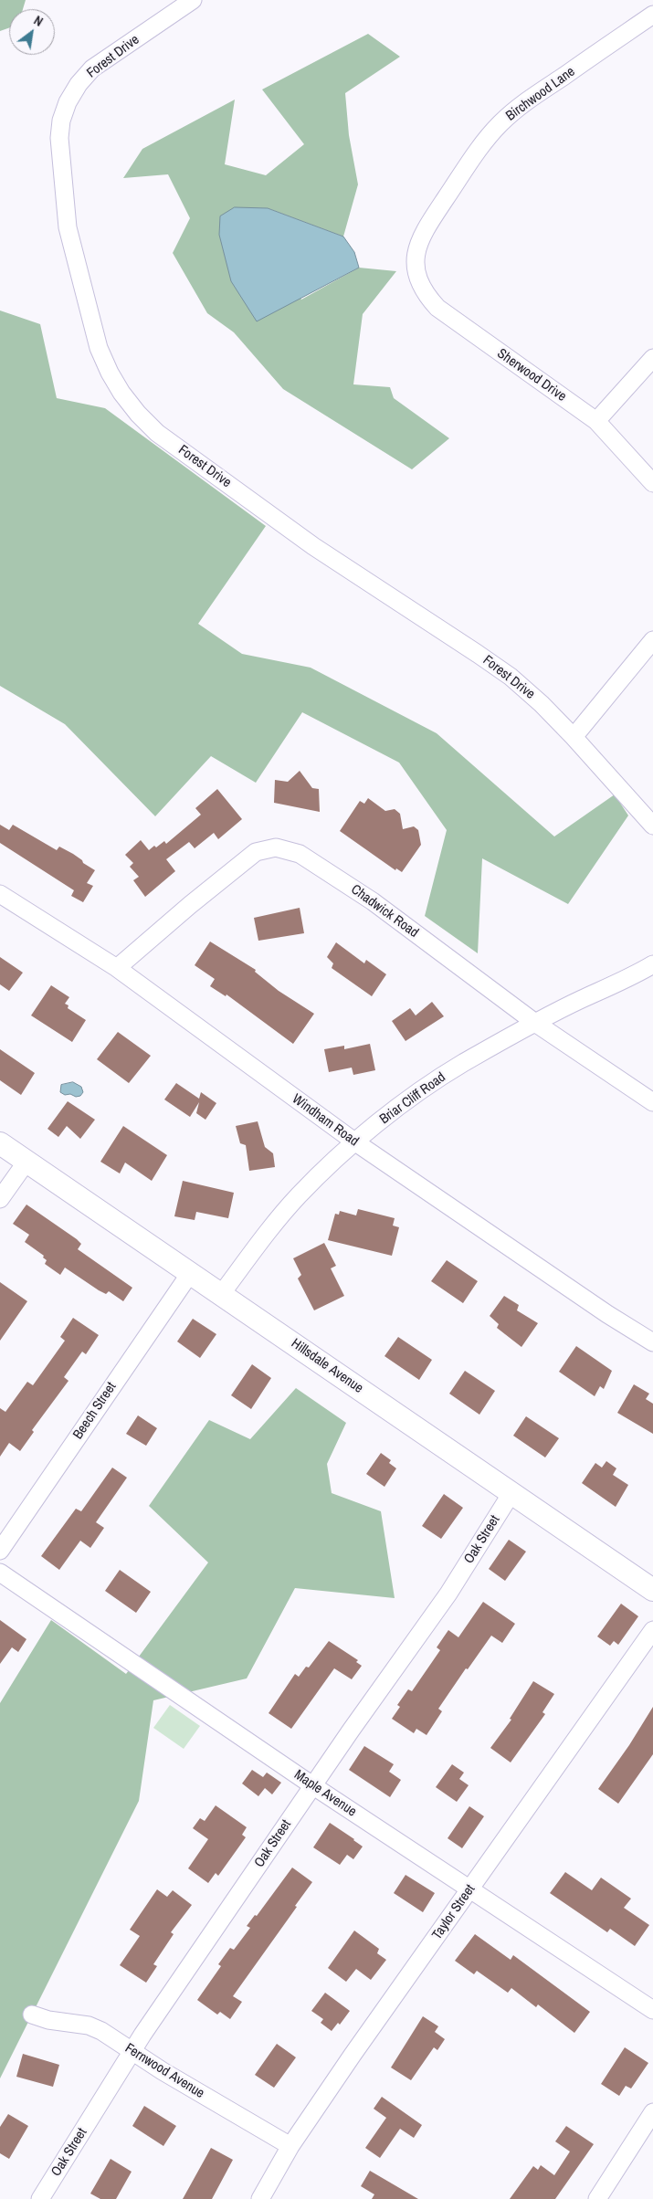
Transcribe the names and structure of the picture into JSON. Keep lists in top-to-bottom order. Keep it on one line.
{"streets":{"street":["Forest Drive","Birchwood Lane","Sherwood Drive","Chadwick Road","Briar Cliff Road","Windham Road","Hillsdale Avenue","Beech Street","Oak Street","Maple Avenue","Taylor Street","Fernwood Avenue"]},"crossings":[["Birchwood Lane","Sherwood Drive"],["Chadwick Road","Briar Cliff Road"],["Chadwick Road","Windham Road"],["Briar Cliff Road","Windham Road"],["Briar Cliff Road","Hillsdale Avenue"],["Hillsdale Avenue","Beech Street"],["Hillsdale Avenue","Oak Street"],["Oak Street","Maple Avenue"],["Oak Street","Fernwood Avenue"],["Maple Avenue","Taylor Street"],["Taylor Street","Fernwood Avenue"]],"north":"top right"}
